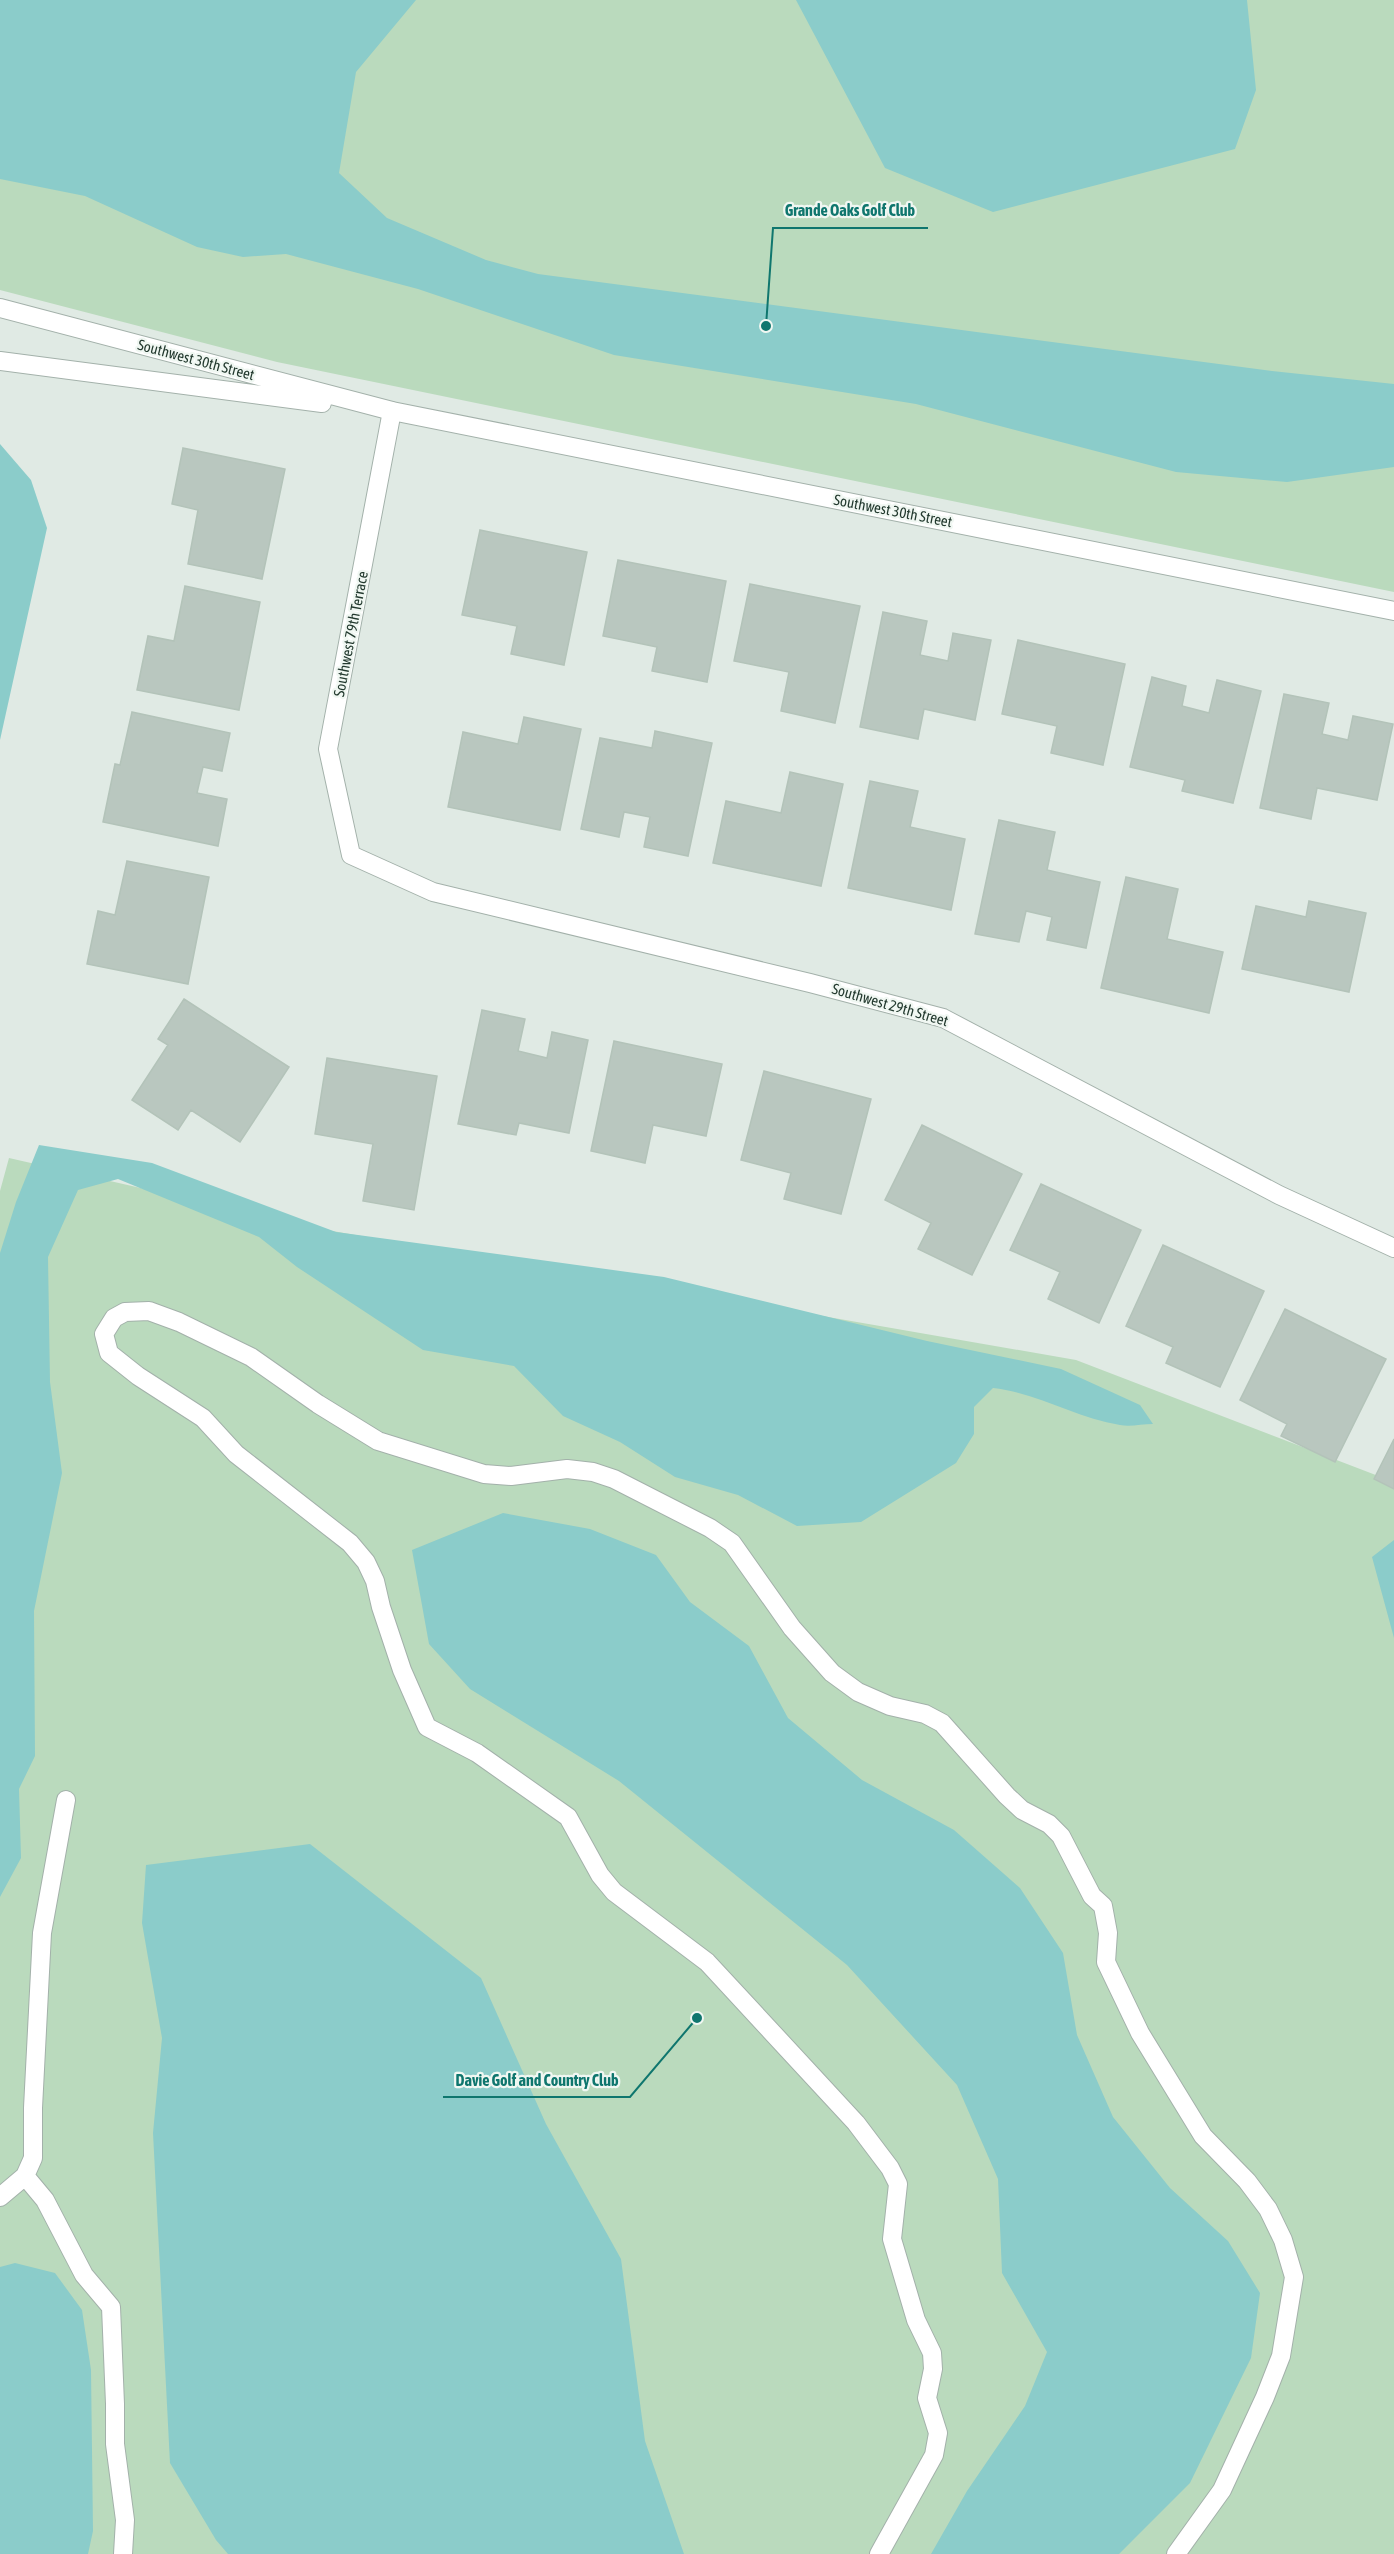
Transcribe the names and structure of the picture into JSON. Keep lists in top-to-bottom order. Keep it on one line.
{"streets":{"street":["Southwest 30th Street","Southwest 79th Terrace","Southwest 29th Street"]},"crossings":[["Southwest 30th Street","Southwest 79th Terrace"],["Southwest 79th Terrace","Southwest 29th Street"]],"places":["Grande Oaks Golf Club","Davie Golf and Country Club"]}
